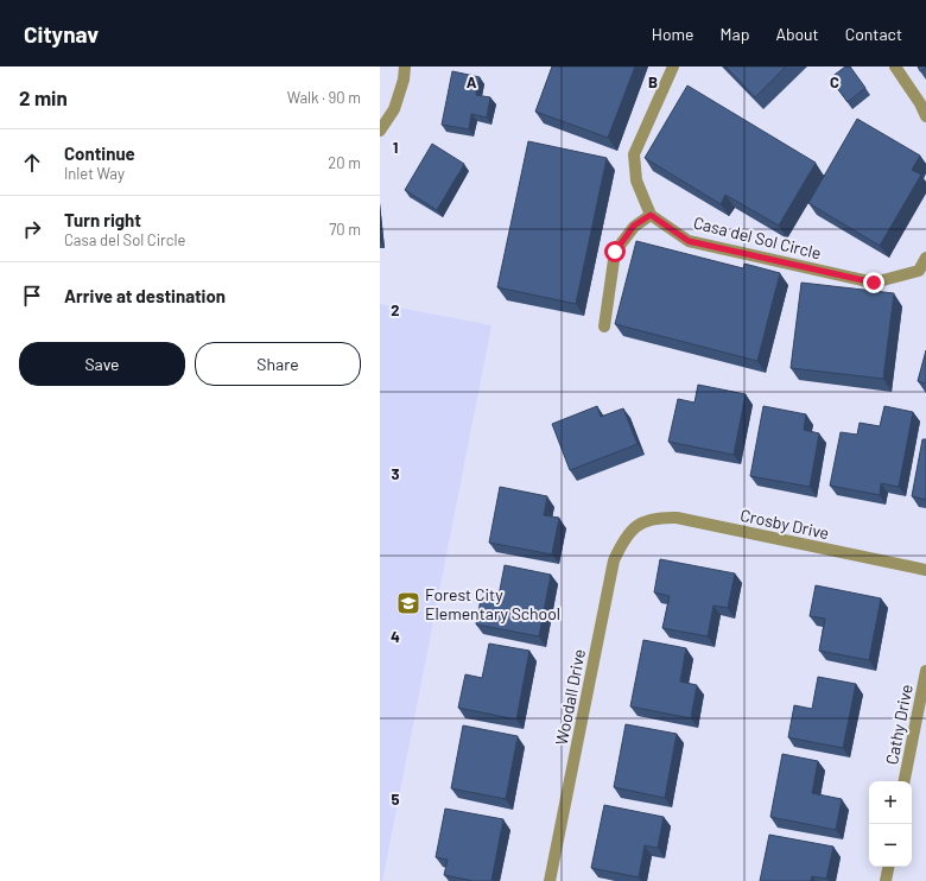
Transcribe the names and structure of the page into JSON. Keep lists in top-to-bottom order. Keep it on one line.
{"streets":{"street":["Casa del Sol Circle","Crosby Drive","Woodall Drive","Cathy Drive"]},"crossings":[["Crosby Drive","Woodall Drive"]],"places":{"school or university":["Forest City Elementary School"]},"page":{"header":"Citynav","nav":["Home","Map","About","Contact"],"heading":["2 min","Walk · 90 m"],"list":[["Continue","Inlet Way","20 m"],["Turn right","Casa del Sol Circle","70 m"],"Arrive at destination"],"buttons":["Save","Share"],"map_buttons":["+","−"]},"grid":{"columns":["A","B","C"],"rows":["1","2","3","4","5"]}}
